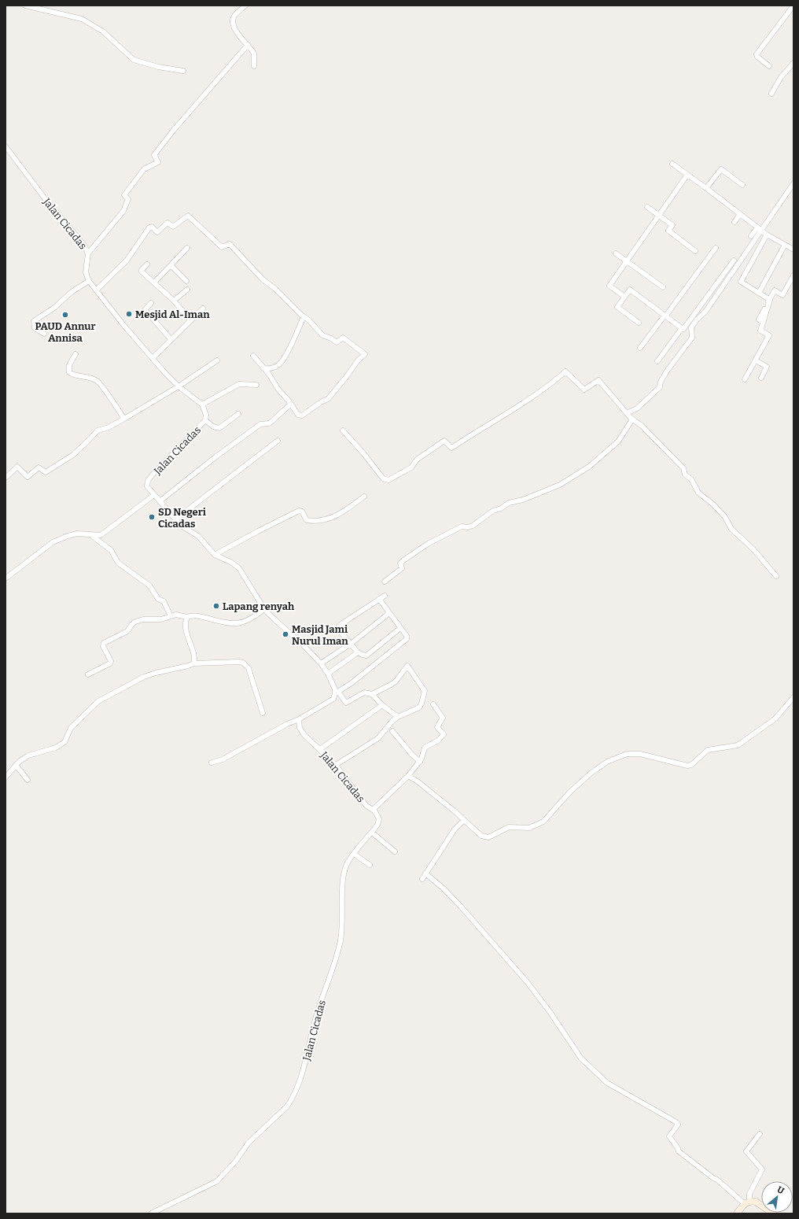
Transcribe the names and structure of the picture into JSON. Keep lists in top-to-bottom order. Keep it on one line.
{"streets":{"street":["Jalan Cicadas"]},"places":["Mesjid Al-Iman","PAUD Annur Annisa","SD Negeri Cicadas","Lapang renyah","Masjid Jami Nurul Iman"],"north":"top right"}
